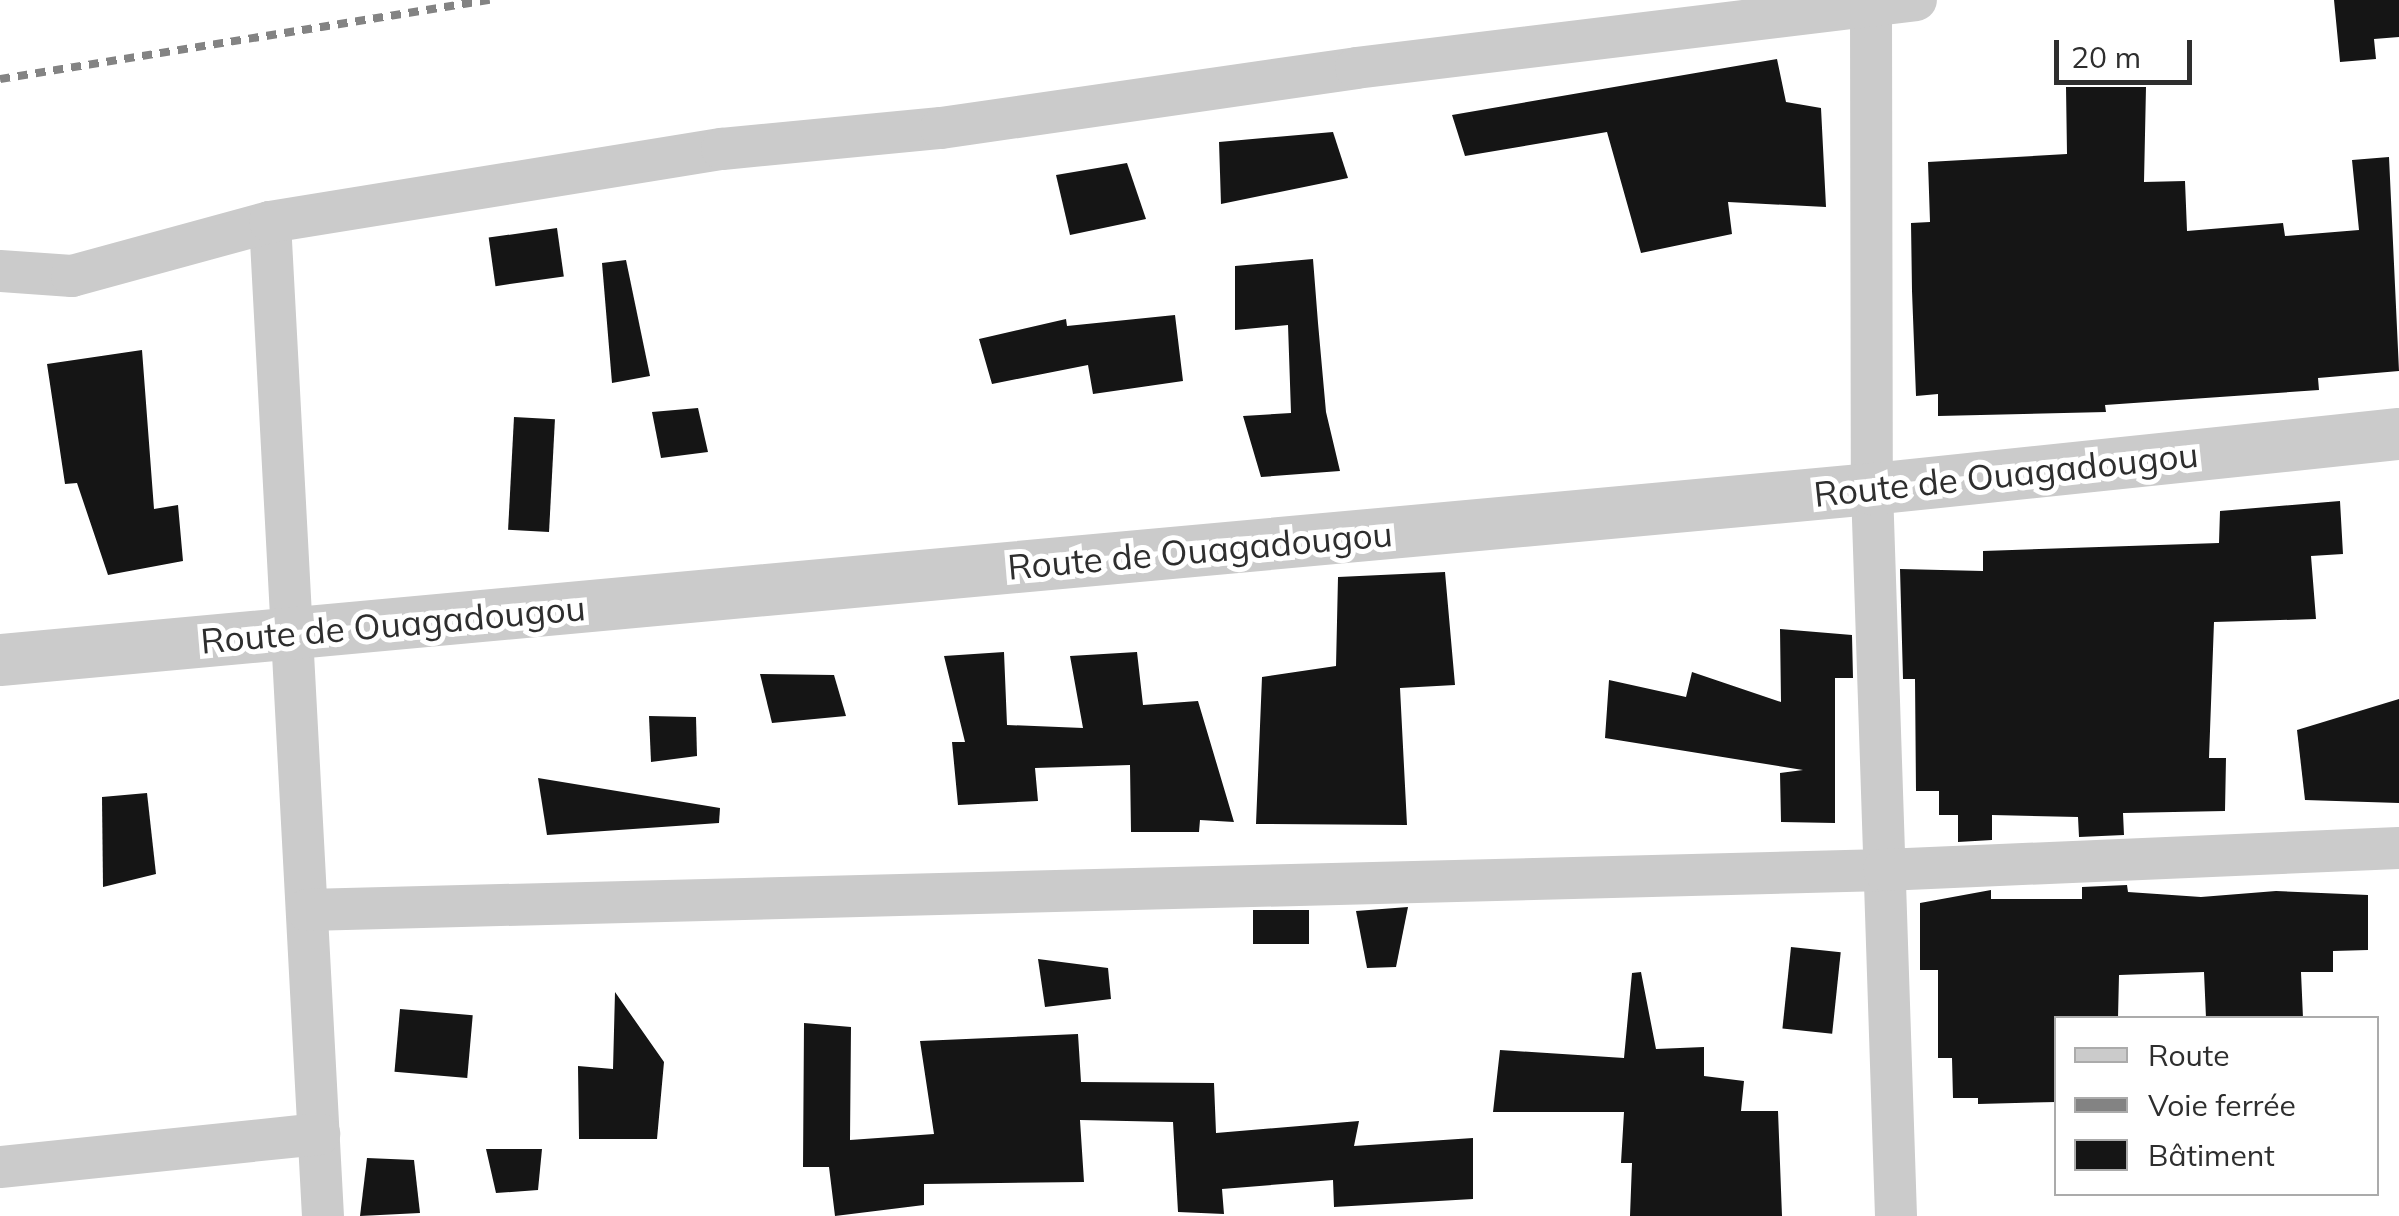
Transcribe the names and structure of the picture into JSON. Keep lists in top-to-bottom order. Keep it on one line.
{"streets":{"street":["Route de Ouagadougou"]},"legend":["Route","Voie ferrée","Bâtiment"],"scale_bar":"20 m"}
